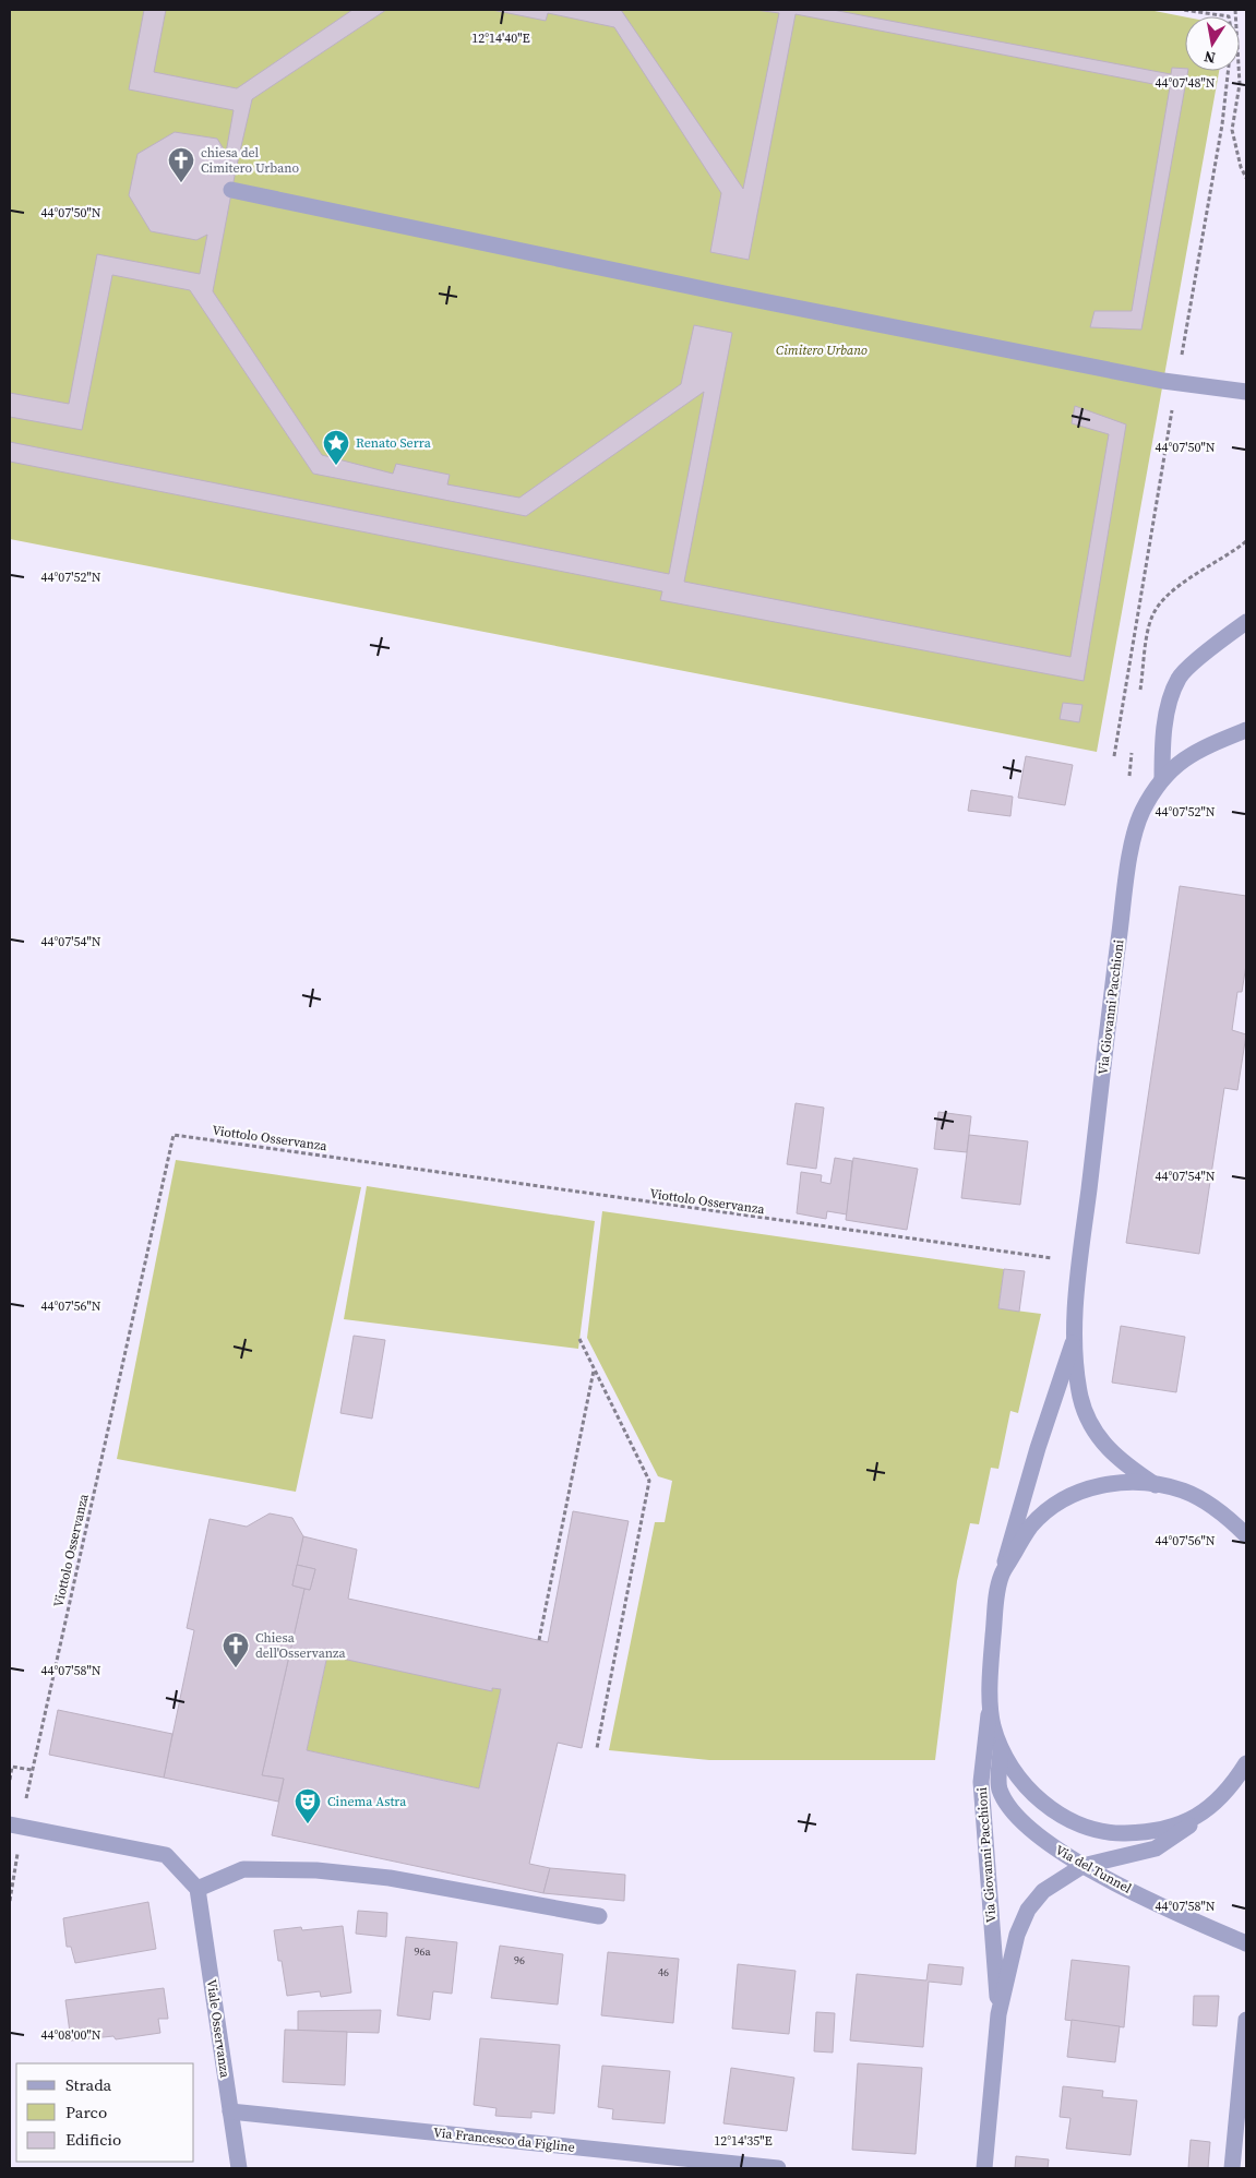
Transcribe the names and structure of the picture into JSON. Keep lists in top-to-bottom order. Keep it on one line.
{"streets":{"street":["Via Giovanni Pacchioni","Via del Tunnel","Viale Osservanza","Via Francesco da Figline"],"path":["Viottolo Osservanza"]},"crossings":[["Via Giovanni Pacchioni","Via del Tunnel"],["Viale Osservanza","Via Francesco da Figline"]],"parks":["Cimitero Urbano"],"places":{"church":["chiesa del Cimitero Urbano","Chiesa dell'Osservanza"],"place":["Renato Serra"],"theatre":["Cinema Astra"]},"house_numbers":["96a","96","46"],"legend":["Strada","Parco","Edificio"],"north":"bottom","coordinates":["12°14'40\"E","44°07'48\"N","44°07'50\"N","44°07'52\"N","44°07'54\"N","44°07'56\"N","44°07'58\"N","44°08'00\"N","12°14'35\"E"]}
